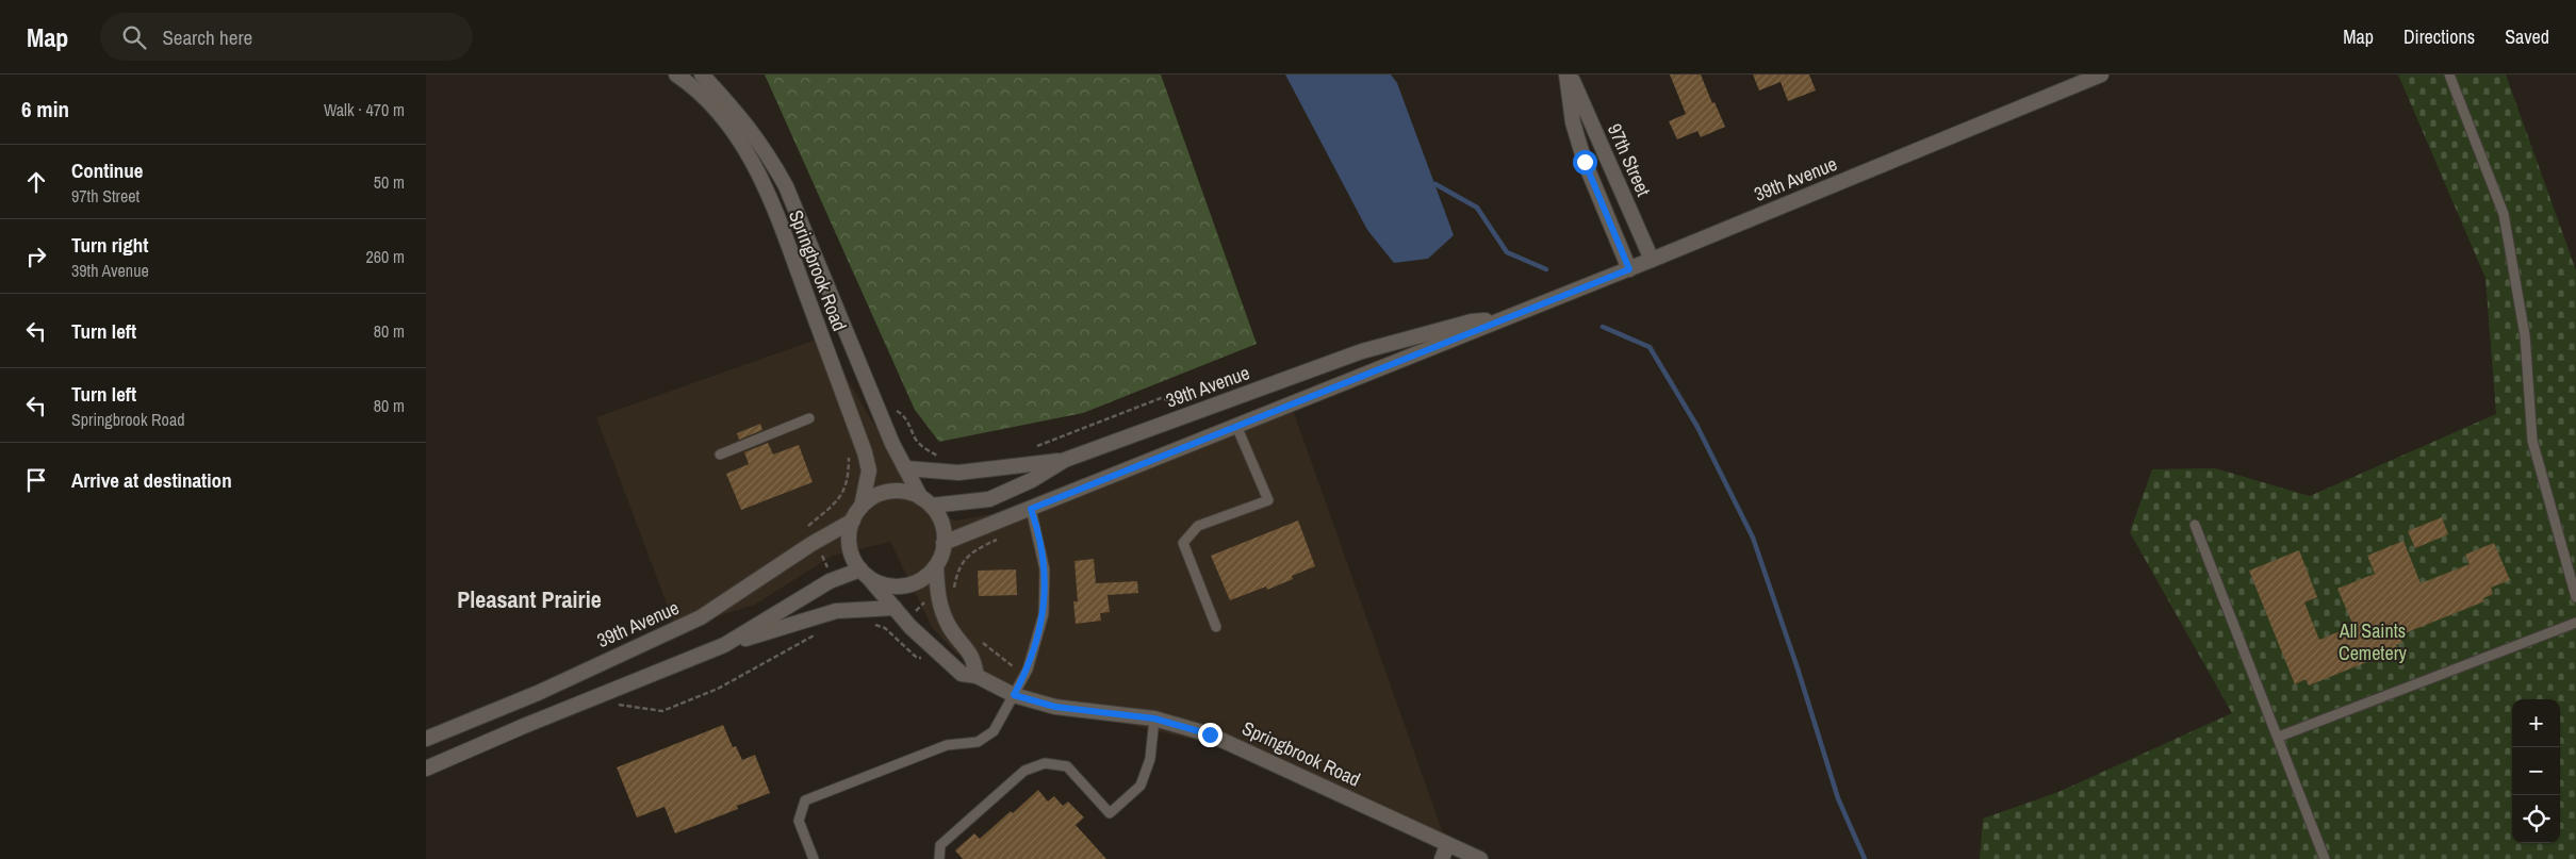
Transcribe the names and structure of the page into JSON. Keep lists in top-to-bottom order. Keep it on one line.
{"streets":{"main road":["97th Street","39th Avenue","Springbrook Road"]},"crossings":[["97th Street","39th Avenue"],["39th Avenue","Springbrook Road"]],"districts":["Pleasant Prairie"],"parks":["All Saints Cemetery"],"page":{"header":"Map","search":"Search here","nav":["Map","Directions","Saved"],"heading":["6 min","Walk · 470 m"],"list":[["Continue","97th Street","50 m"],["Turn right","39th Avenue","260 m"],["Turn left","80 m"],["Turn left","Springbrook Road","80 m"],"Arrive at destination"],"map_buttons":["+","−"]}}
